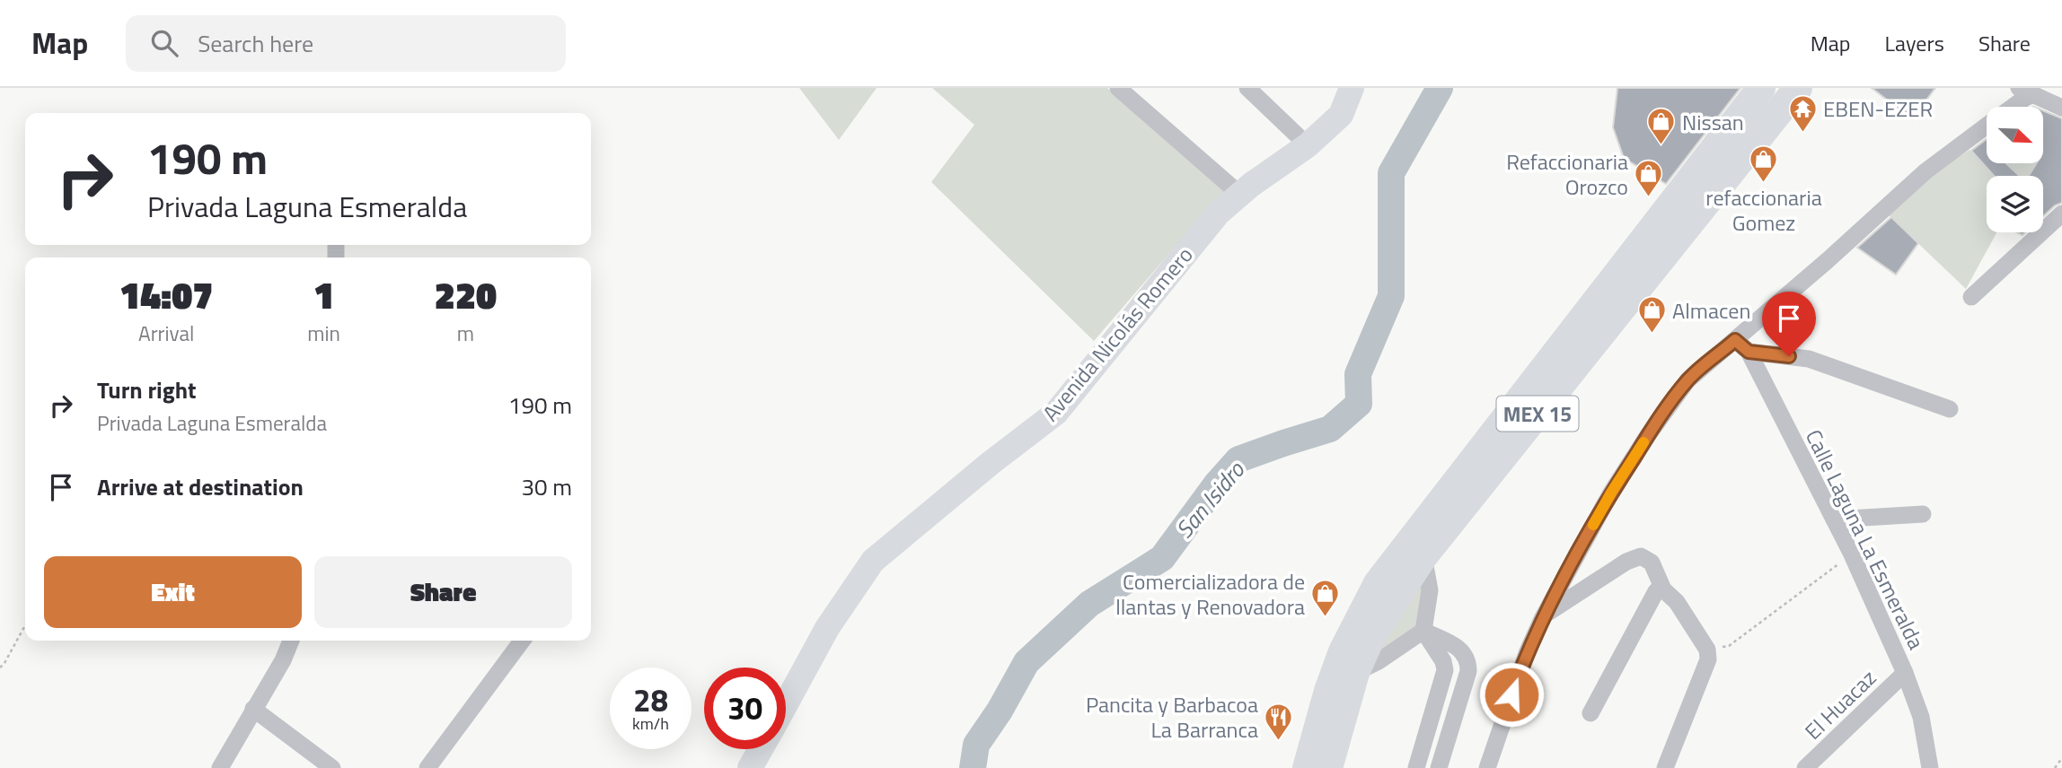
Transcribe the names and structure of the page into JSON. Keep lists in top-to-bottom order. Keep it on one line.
{"streets":{"main road":["MEX 15"],"street":["Avenida Nicolás Romero","Calle Laguna La Esmeralda","El Huacaz"]},"crossings":[["Calle Laguna La Esmeralda","El Huacaz"]],"water":["San Isidro"],"places":{"temple":["EBEN-EZER"],"shop":["Nissan","refaccionaria Gomez","Refaccionaria Orozco","Almacen","Comercializadora de llantas y Renovadora"],"restaurant":["Pancita y Barbacoa La Barranca"]},"north":"bottom right","page":{"header":"Map","search":"Search here","nav":["Map","Layers","Share"],"turn":["190 m","Privada Laguna Esmeralda"],"eta":["14:07","Arrival","1","min","220","m"],"list":[{"name":"Turn right","note":"Privada Laguna Esmeralda","value":"190 m"},{"name":"Arrive at destination","value":"30 m"}],"buttons":["Exit","Share"],"speed":"28 km/h","limit":"30"}}
